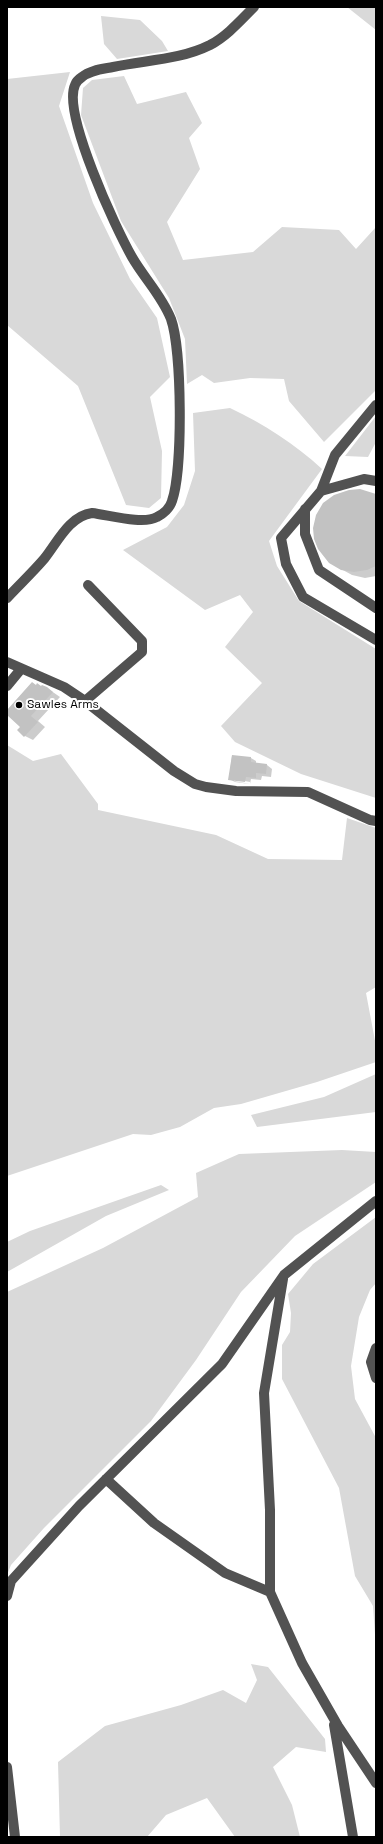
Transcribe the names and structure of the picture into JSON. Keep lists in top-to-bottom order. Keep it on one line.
{"places":["Sawles Arms"]}
